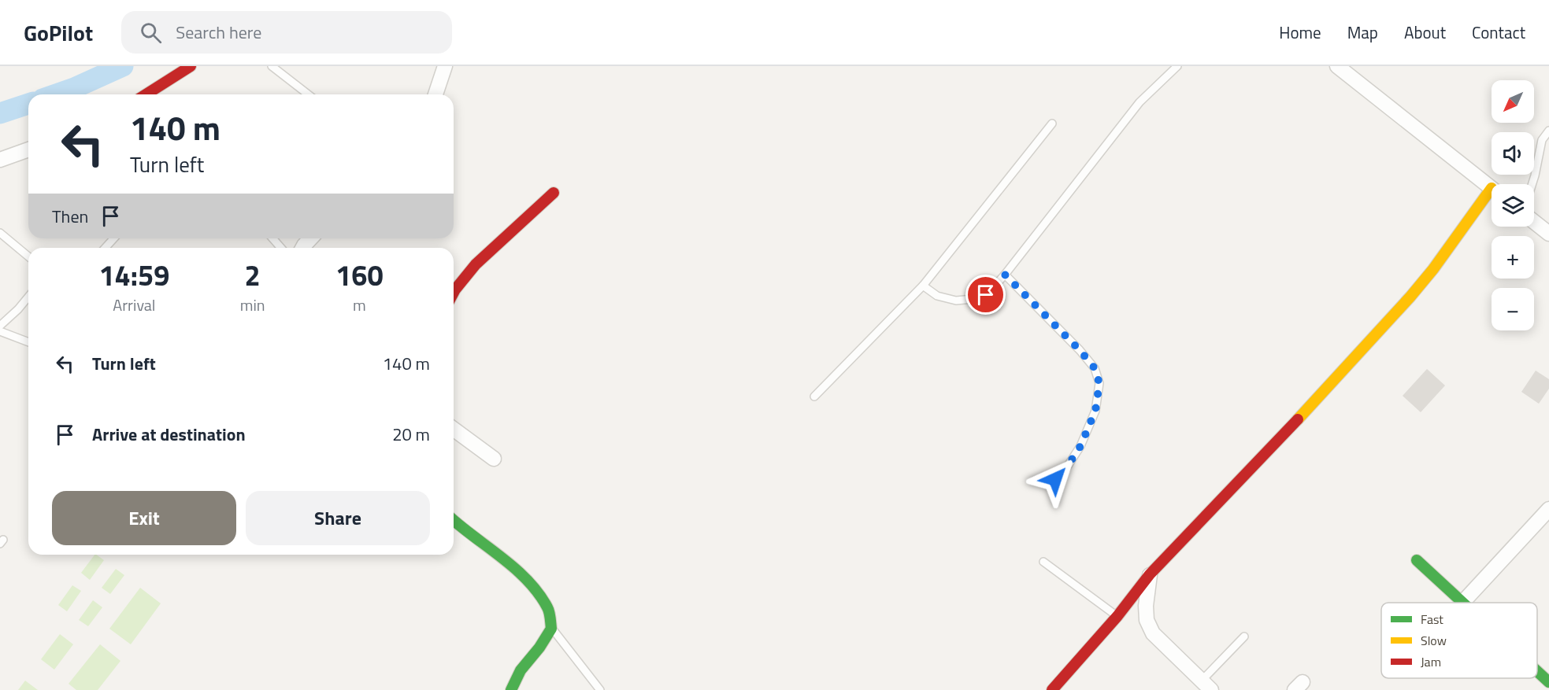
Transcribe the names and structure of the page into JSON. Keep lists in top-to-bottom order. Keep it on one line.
{"legend":["Fast","Slow","Jam"],"north":"bottom left","page":{"header":"GoPilot","search":"Search here","nav":["Home","Map","About","Contact"],"map_buttons":["+","−"],"turn":["140 m","Turn left"],"then":"Then","eta":["14:59","Arrival","2","min","160","m"],"list":[{"name":"Turn left","value":"140 m"},{"name":"Arrive at destination","value":"20 m"}],"buttons":["Exit","Share"]}}
